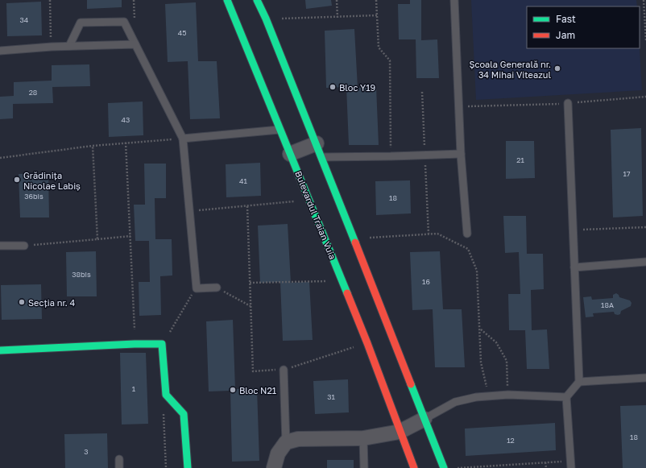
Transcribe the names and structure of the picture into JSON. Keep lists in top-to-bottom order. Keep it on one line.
{"streets":{"main road":["Bulevardul Traian Vuia"]},"places":["Școala Generală nr. 34 Mihai Viteazul","Bloc Y19","Grădinița Nicolae Labiș","Secția nr. 4","Bloc N21"],"house_numbers":["34","45","28","43","21","17","41","36bis","18","38bis","16","18A","1","31","18","12","3"],"legend":["Fast","Jam"]}
